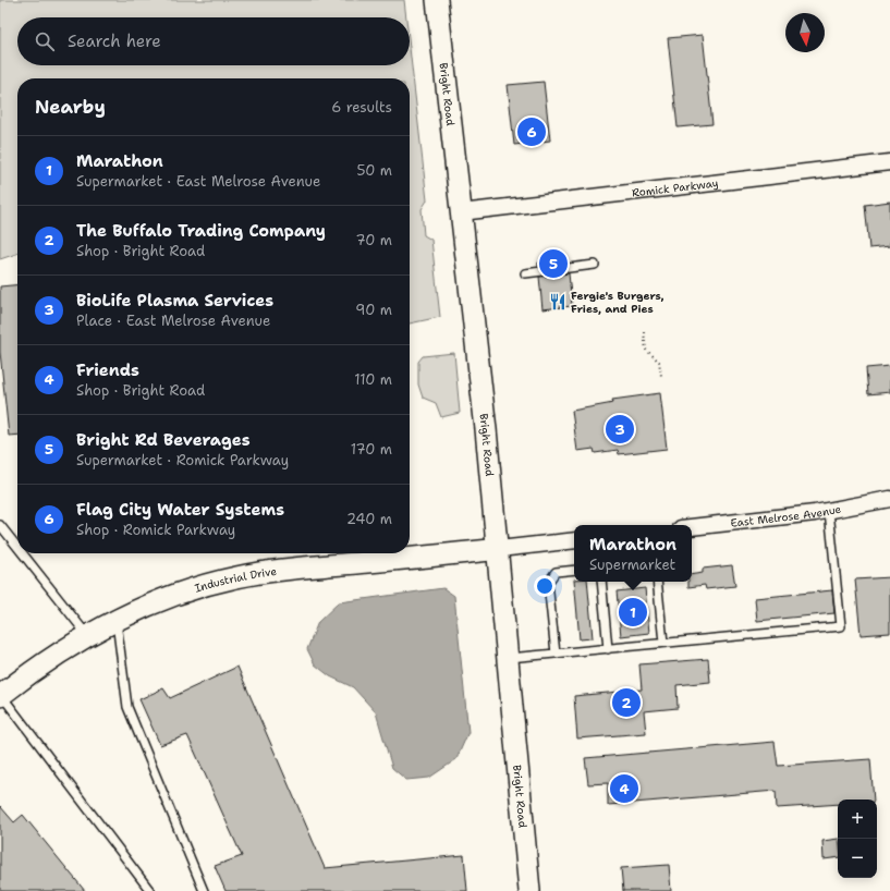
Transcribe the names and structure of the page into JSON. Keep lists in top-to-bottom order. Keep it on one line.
{"streets":{"main road":["Bright Road","Industrial Drive"],"street":["Romick Parkway","East Melrose Avenue"]},"crossings":[["Bright Road","Romick Parkway"],["Bright Road","Industrial Drive"]],"places":{"restaurant":["Fergie's Burgers, Fries, and Pies"]},"north":"bottom","page":{"search":"Search here","heading":["Nearby","6 results"],"pins":["6","5","3","1","2","4"],"list":[{"mark":"1","name":"Marathon","note":"Supermarket · East Melrose Avenue","value":"50 m"},{"mark":"2","name":"The Buffalo Trading Company","note":"Shop · Bright Road","value":"70 m"},{"mark":"3","name":"BioLife Plasma Services","note":"Place · East Melrose Avenue","value":"90 m"},{"mark":"4","name":"Friends","note":"Shop · Bright Road","value":"110 m"},{"mark":"5","name":"Bright Rd Beverages","note":"Supermarket · Romick Parkway","value":"170 m"},{"mark":"6","name":"Flag City Water Systems","note":"Shop · Romick Parkway","value":"240 m"}],"popup":["Marathon","Supermarket"],"map_buttons":["+","−"]}}
